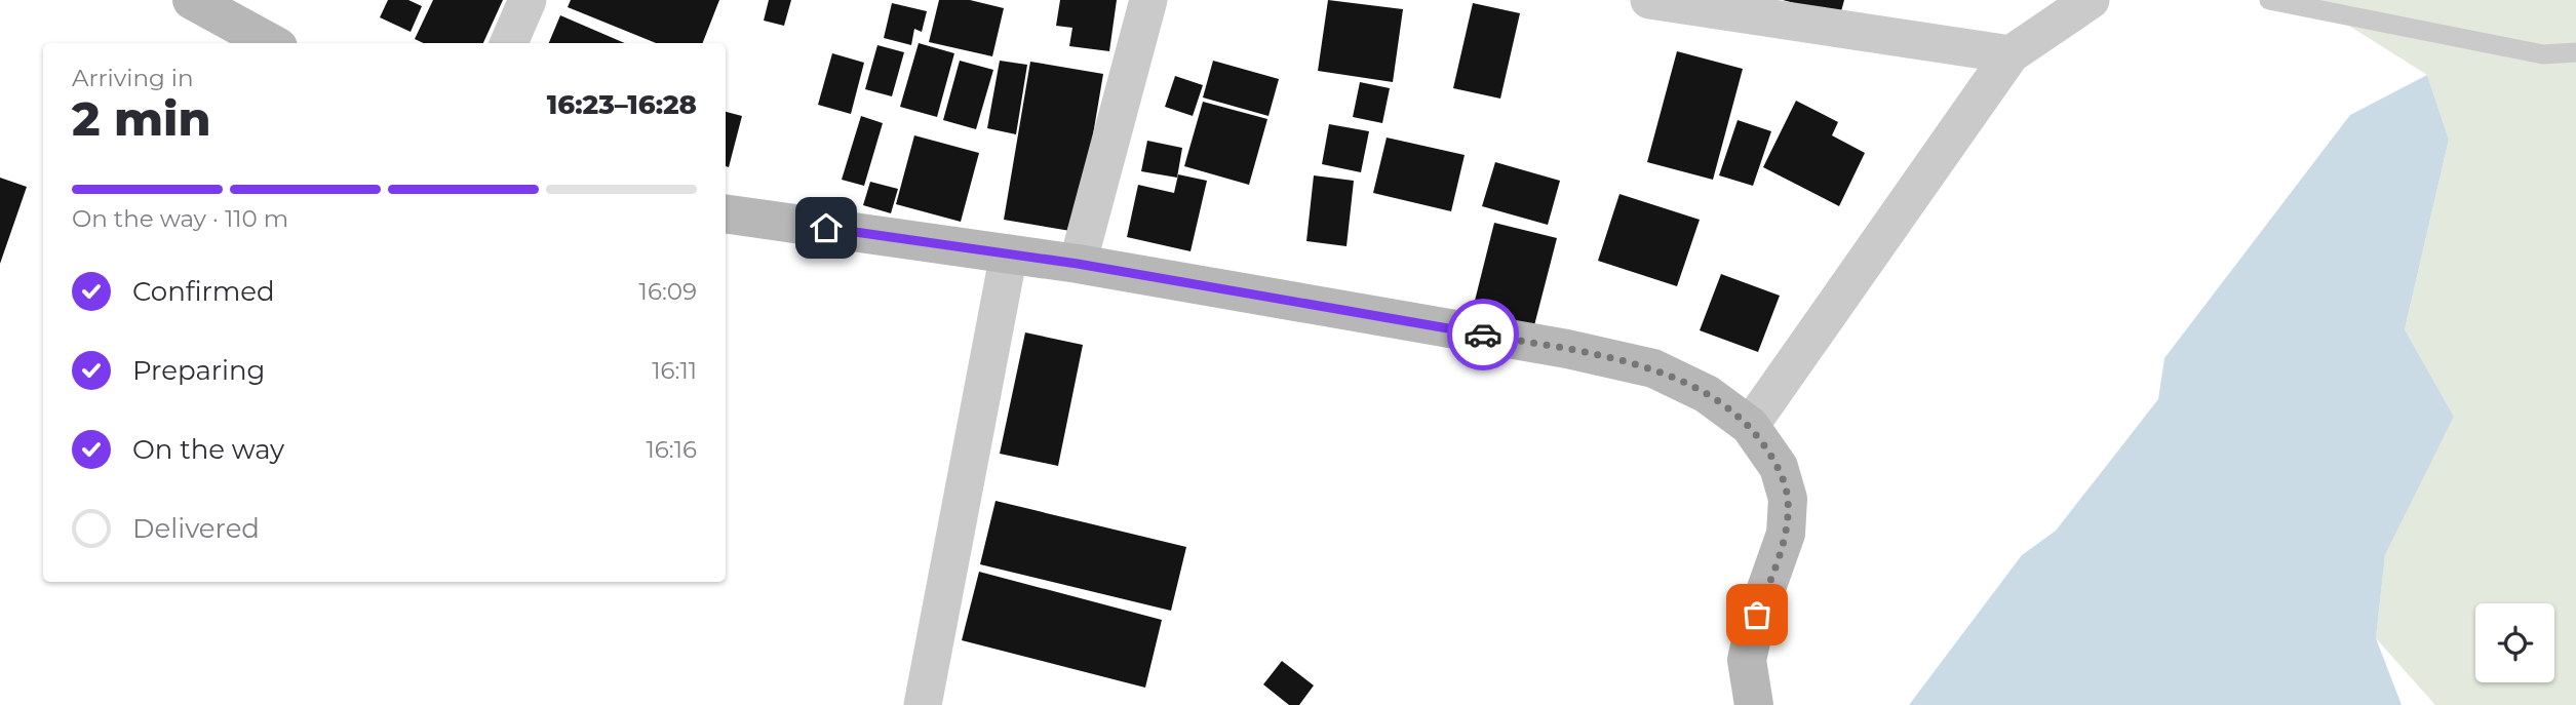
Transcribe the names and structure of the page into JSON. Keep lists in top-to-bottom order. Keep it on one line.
{"page":{"heading":["2 min","Arriving in","16:23–16:28"],"bar":"On the way · 110 m","list":[["Confirmed","16:09"],["Preparing","16:11"],["On the way","16:16"],"Delivered"]}}
